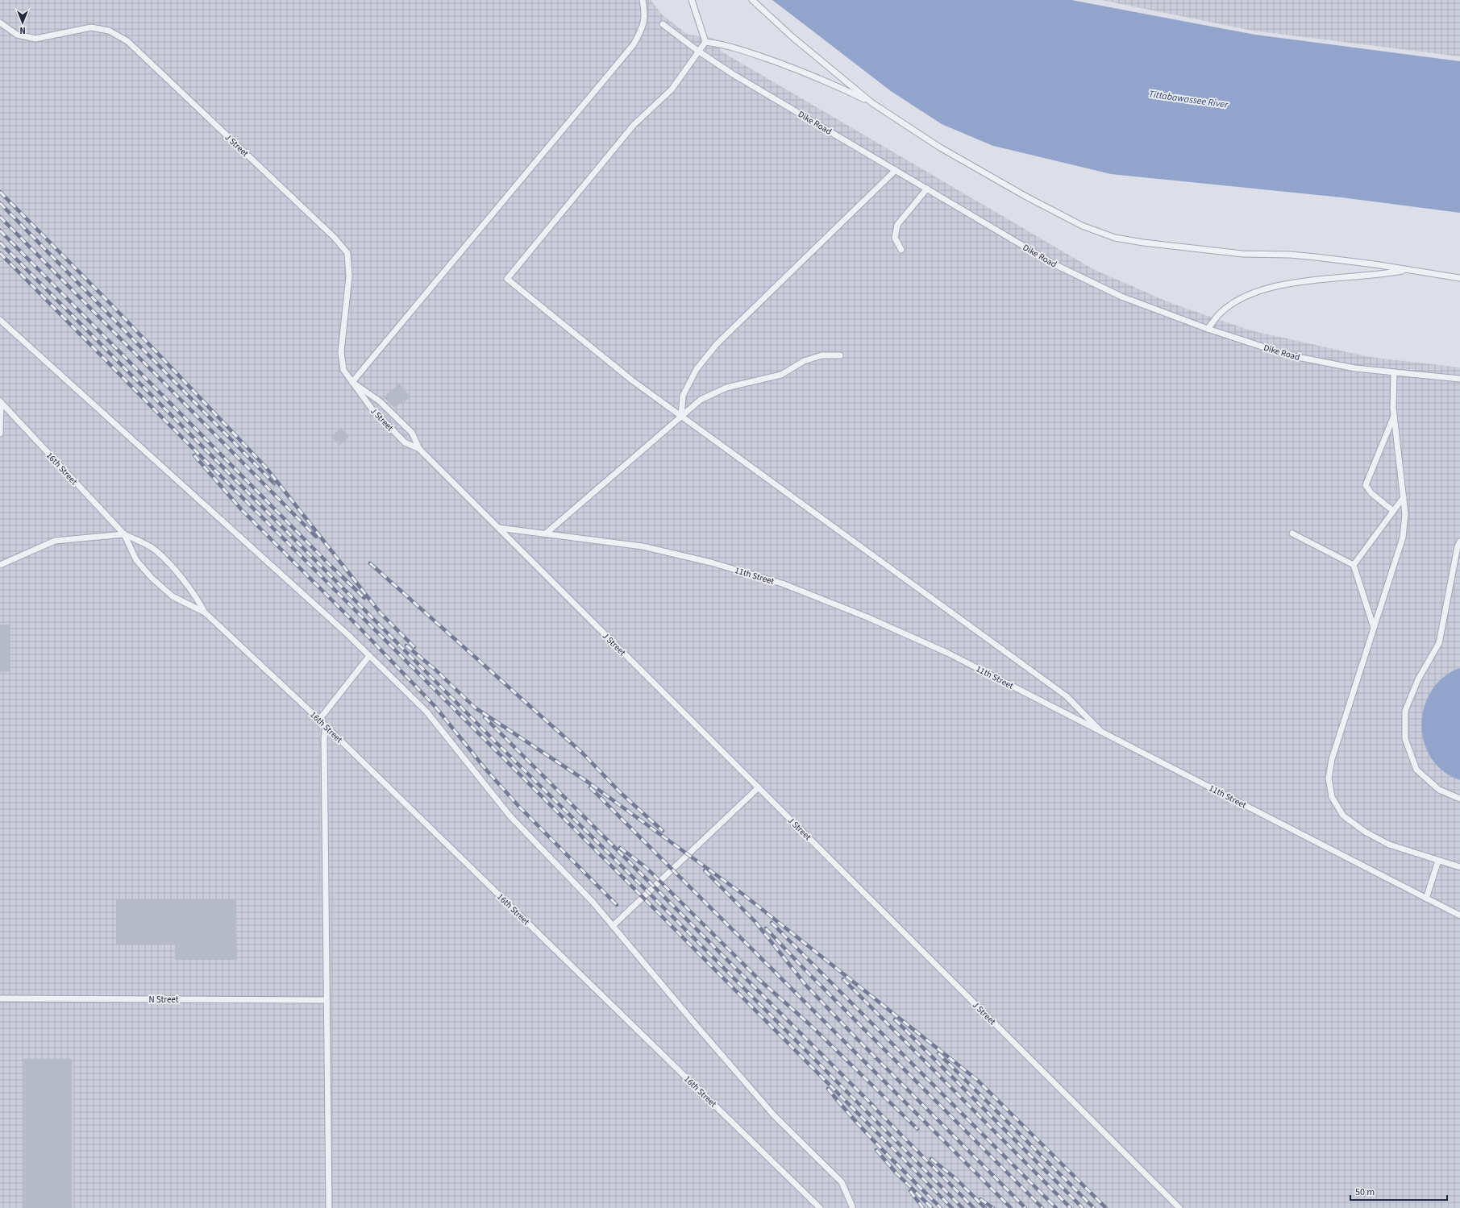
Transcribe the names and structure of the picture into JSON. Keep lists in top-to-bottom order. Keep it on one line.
{"streets":{"lane":["Dike Road","J Street","16th Street","11th Street","N Street"]},"crossings":[["J Street","11th Street"]],"water":["Tittabawassee River"],"scale_bar":"50 m","north":"bottom"}
